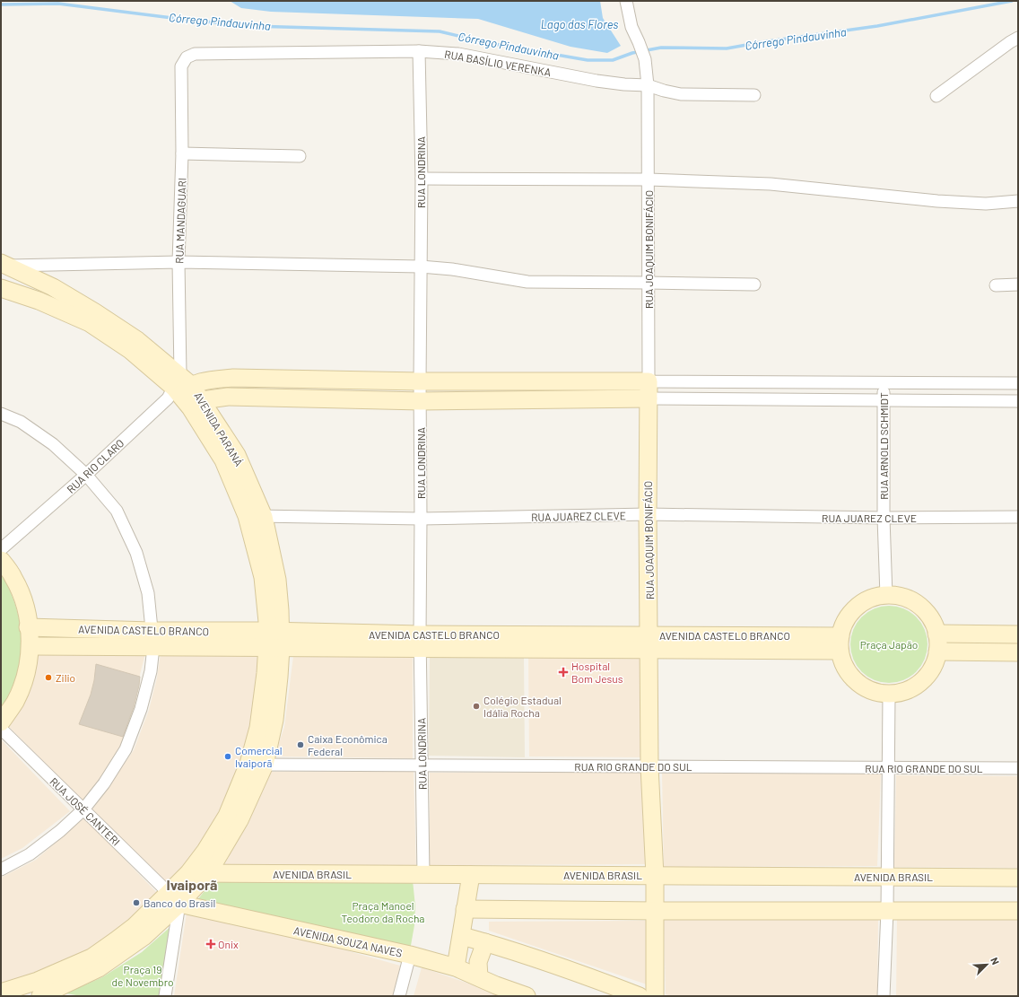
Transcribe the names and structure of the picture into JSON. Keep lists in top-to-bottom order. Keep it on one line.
{"streets":{"main road":["RUA JOAQUIM BONIFÁCIO","AVENIDA PARANÁ","AVENIDA CASTELO BRANCO","AVENIDA BRASIL","AVENIDA SOUZA NAVES"],"street":["RUA BASÍLIO VERENKA","RUA LONDRINA","RUA MANDAGUARI","RUA ARNOLD SCHMIDT","RUA RIO CLARO","RUA JUAREZ CLEVE","RUA RIO GRANDE DO SUL","RUA JOSÉ CANTERI"]},"crossings":[["RUA BASÍLIO VERENKA","RUA LONDRINA"],["RUA BASÍLIO VERENKA","RUA MANDAGUARI"],["RUA BASÍLIO VERENKA","RUA JOAQUIM BONIFÁCIO"],["RUA LONDRINA","RUA JUAREZ CLEVE"],["RUA LONDRINA","AVENIDA CASTELO BRANCO"],["RUA LONDRINA","RUA RIO GRANDE DO SUL"],["RUA LONDRINA","AVENIDA BRASIL"],["RUA MANDAGUARI","AVENIDA PARANÁ"],["RUA MANDAGUARI","RUA RIO CLARO"],["RUA JOAQUIM BONIFÁCIO","RUA JUAREZ CLEVE"],["RUA JOAQUIM BONIFÁCIO","AVENIDA CASTELO BRANCO"],["RUA JOAQUIM BONIFÁCIO","RUA RIO GRANDE DO SUL"],["RUA JOAQUIM BONIFÁCIO","AVENIDA BRASIL"],["AVENIDA PARANÁ","RUA RIO CLARO"],["AVENIDA PARANÁ","RUA JUAREZ CLEVE"],["AVENIDA PARANÁ","AVENIDA CASTELO BRANCO"],["AVENIDA PARANÁ","RUA RIO GRANDE DO SUL"],["AVENIDA PARANÁ","RUA JOSÉ CANTERI"],["AVENIDA PARANÁ","AVENIDA BRASIL"],["AVENIDA PARANÁ","AVENIDA SOUZA NAVES"],["RUA ARNOLD SCHMIDT","RUA JUAREZ CLEVE"],["RUA ARNOLD SCHMIDT","AVENIDA CASTELO BRANCO"],["RUA JOSÉ CANTERI","AVENIDA SOUZA NAVES"]],"districts":["Ivaiporã"],"water":["Córrego Pindauvinha","Lago das Flores"],"parks":["Praça Japão","Praça Manoel Teodoro da Rocha","Praça 19 de Novembro"],"places":{"health":["Hospital Bom Jesus","Onix"],"other":["Zilio","Colégio Estadual Idália Rocha","Caixa Econômica Federal","Comercial Ivaiporã","Banco do Brasil"]},"north":"top right"}
